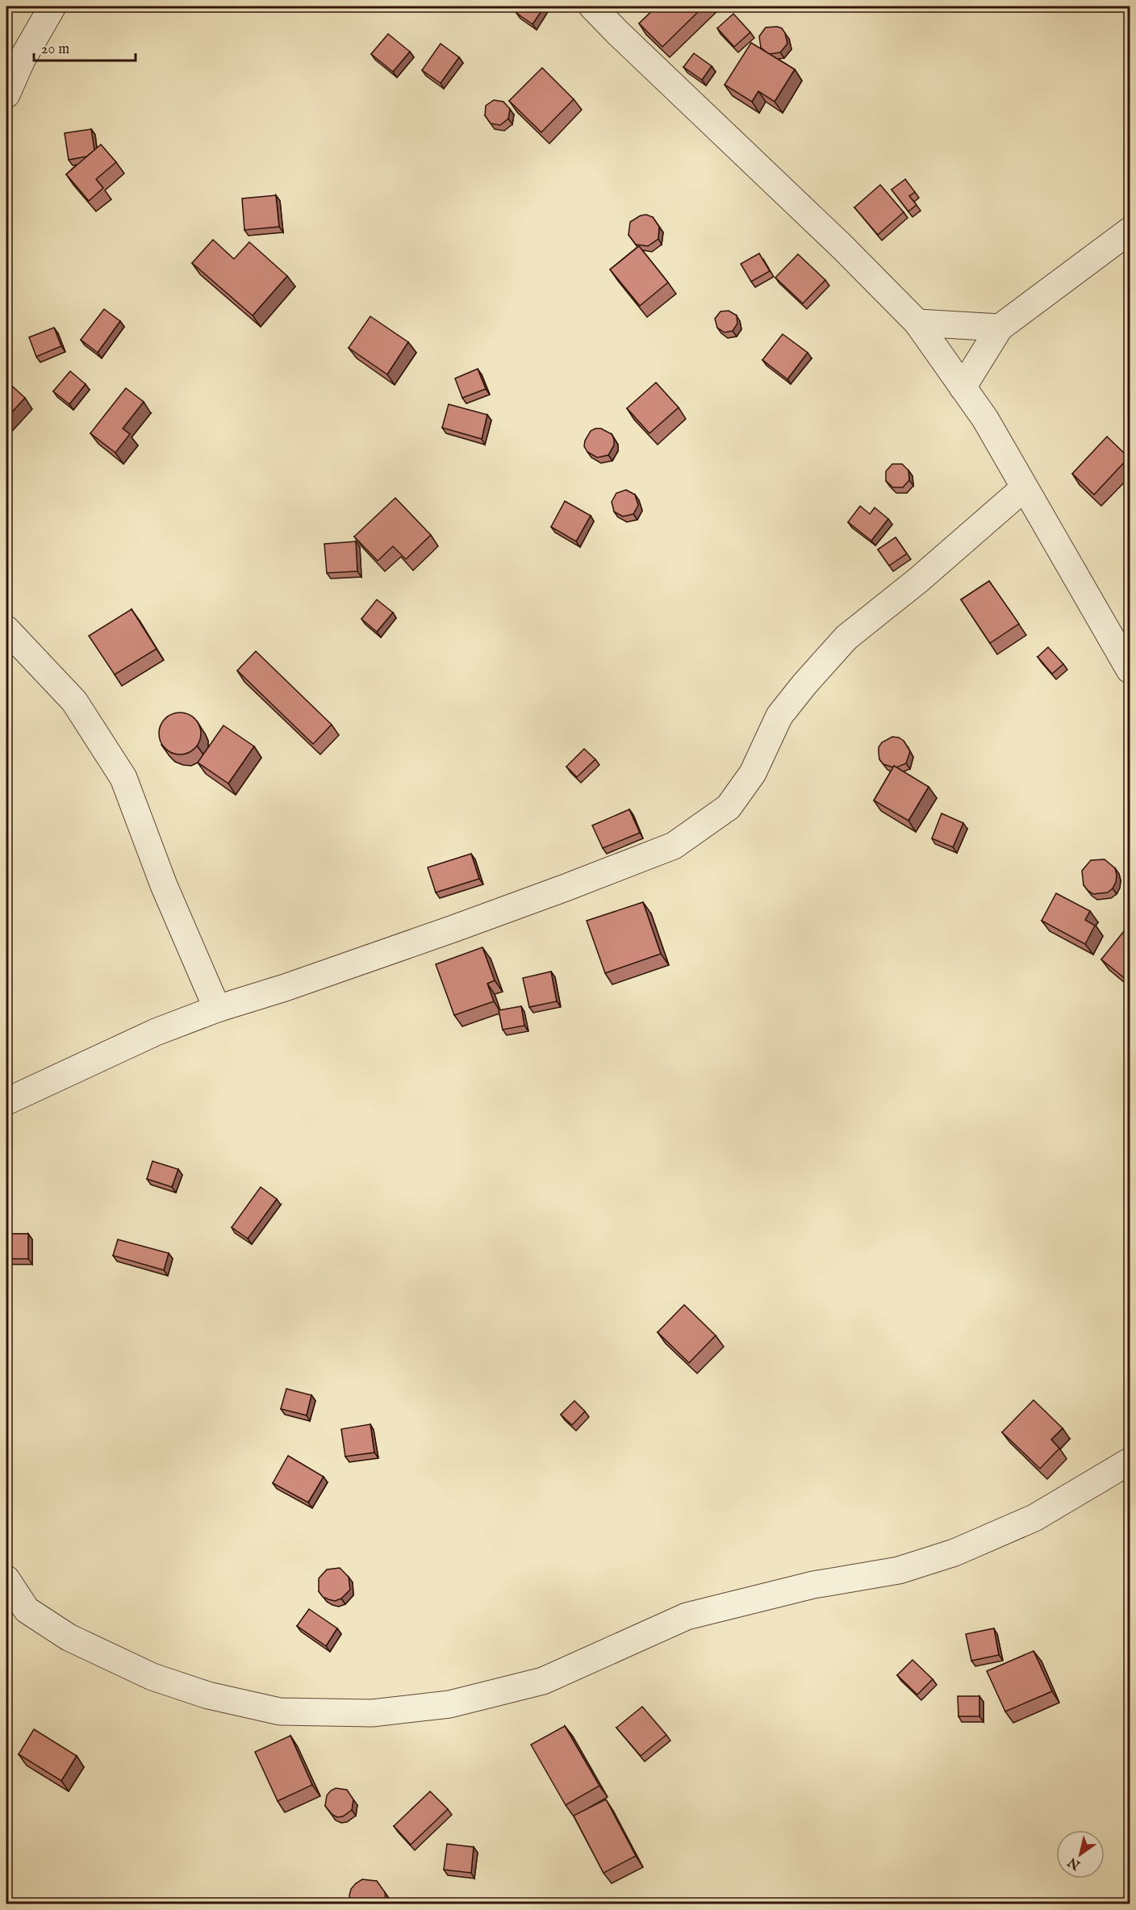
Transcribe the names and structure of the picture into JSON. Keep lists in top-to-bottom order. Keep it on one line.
{"scale_bar":"20 m","north":"bottom left"}
